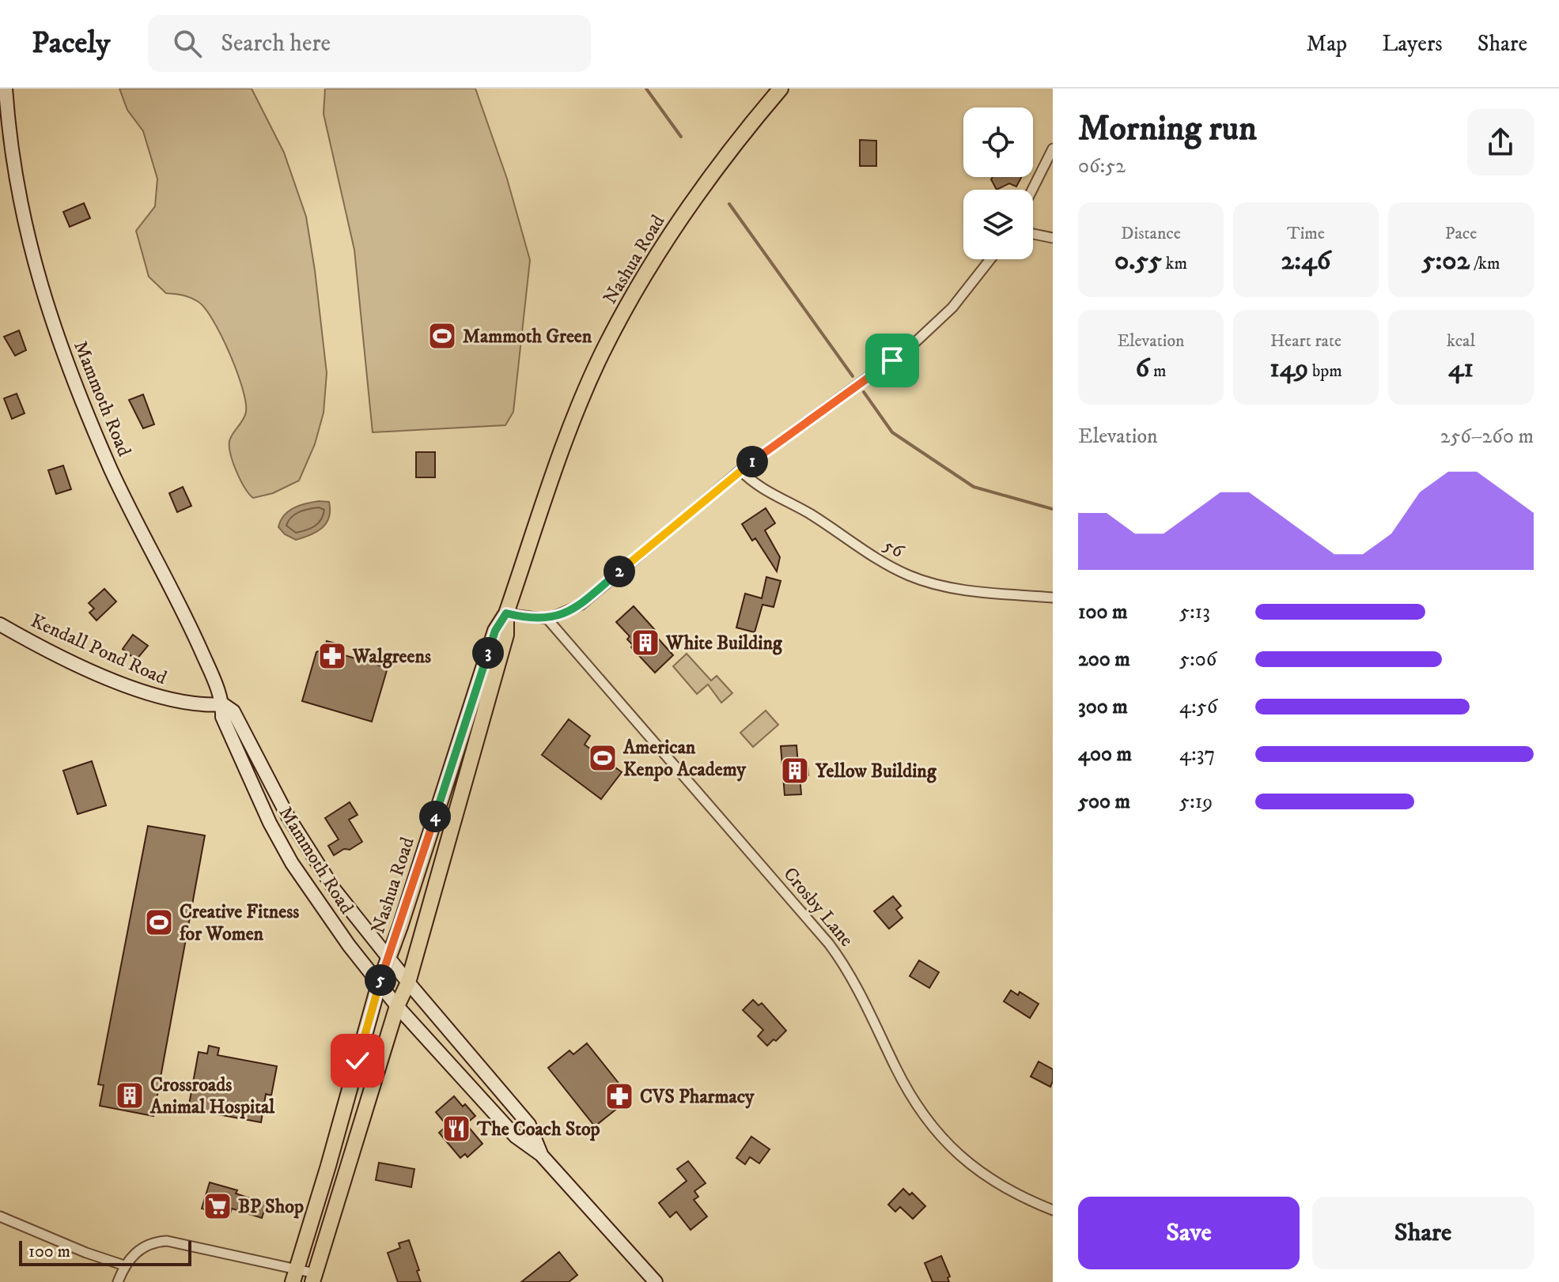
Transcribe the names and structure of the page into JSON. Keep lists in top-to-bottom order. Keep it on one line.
{"streets":{"main road":["Nashua Road","Mammoth Road","Kendall Pond Road"],"street":["56","Crosby Lane"]},"crossings":[["Nashua Road","Mammoth Road"],["Mammoth Road","Kendall Pond Road"]],"places":{"sports":["Mammoth Green","American Kenpo Academy","Creative Fitness for Women"],"building":["White Building","Yellow Building","Crossroads Animal Hospital"],"pharmacy":["Walgreens","CVS Pharmacy"],"restaurant":["The Coach Stop"],"supermarket":["BP Shop"]},"scale_bar":"100 m","page":{"header":"Pacely","search":"Search here","nav":["Map","Layers","Share"],"heading":["Morning run","06:52"],"stats":[["Distance","0.55 km"],["Time","2:46"],["Pace","5:02 /km"],["Elevation","6 m"],["Heart rate","149 bpm"],["kcal","41"]],"chart":["Elevation","256–260 m"],"pins":["1","2","3","4","5"],"list":[{"name":"100 m","note":"5:13"},{"name":"200 m","note":"5:06"},{"name":"300 m","note":"4:56"},{"name":"400 m","note":"4:37"},{"name":"500 m","note":"5:19"}],"buttons":["Save","Share"],"scale":"100 m"}}
